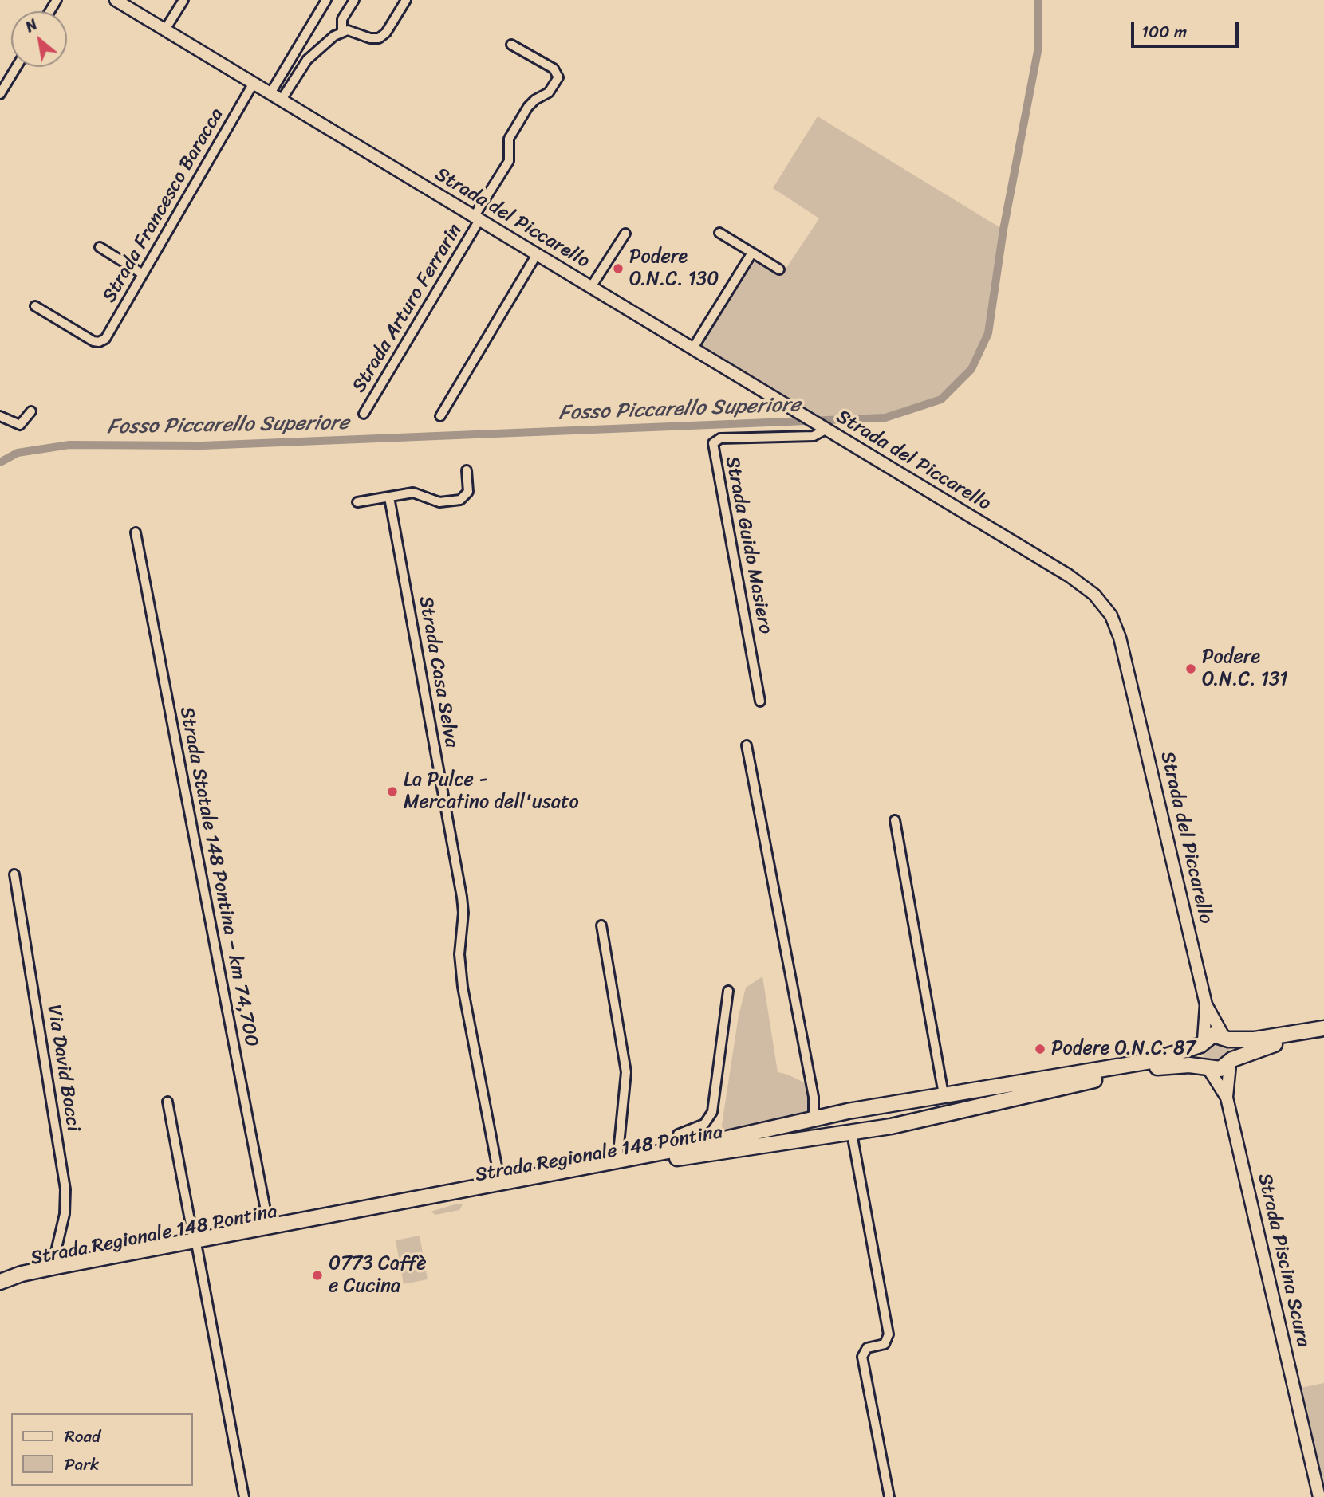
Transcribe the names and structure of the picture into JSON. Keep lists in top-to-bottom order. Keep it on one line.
{"streets":{"main road":["Strada Regionale 148 Pontina"],"street":["Strada Francesco Baracca","Strada del Piccarello","Strada Arturo Ferrarin","Strada Guido Masiero","Strada Casa Selva","Strada Statale 148 Pontina – km 74,700","Via David Bocci","Strada Piscina Scura"]},"crossings":[["Strada Francesco Baracca","Strada del Piccarello"],["Strada del Piccarello","Strada Arturo Ferrarin"],["Strada del Piccarello","Strada Guido Masiero"],["Strada del Piccarello","Strada Regionale 148 Pontina"],["Strada del Piccarello","Strada Piscina Scura"],["Strada Casa Selva","Strada Regionale 148 Pontina"],["Strada Statale 148 Pontina – km 74,700","Strada Regionale 148 Pontina"],["Via David Bocci","Strada Regionale 148 Pontina"],["Strada Regionale 148 Pontina","Strada Piscina Scura"]],"water":["Fosso Piccarello Superiore"],"places":["Podere O.N.C. 130","Podere O.N.C. 131","La Pulce - Mercatino dell'usato","Podere O.N.C. 87","0773 Caffè e Cucina"],"legend":["Road","Park"],"scale_bar":"100 m","north":"top left"}
